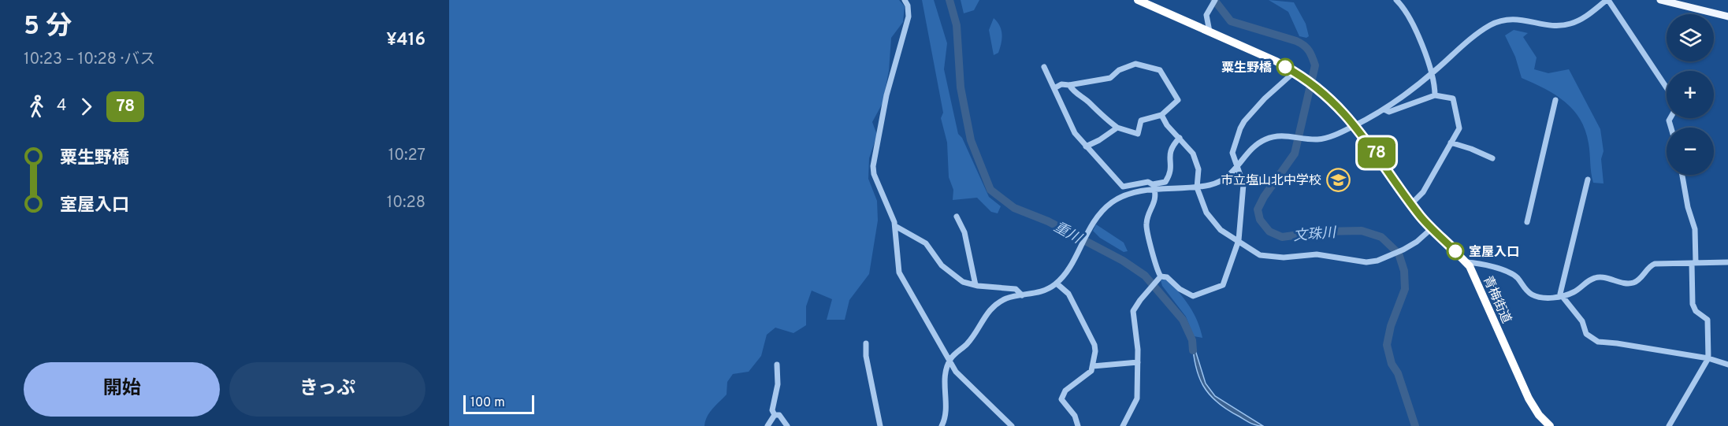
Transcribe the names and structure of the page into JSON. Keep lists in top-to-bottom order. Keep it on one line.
{"streets":{"highway":["青梅街道"]},"water":["重川","文珠川"],"places":{"other":["粟生野橋","室屋入口"],"school or university":["市立塩山北中学校"]},"lines":["bus line 78"],"scale_bar":"100 m","page":{"heading":["5 分","10:23 – 10:28 · バス","¥416"],"on_map":"78","map_buttons":["+","−"],"legs":["4","78"],"list":[{"name":"粟生野橋","value":"10:27"},{"name":"室屋入口","value":"10:28"}],"buttons":["開始","きっぷ"],"scale":"100 m"}}
